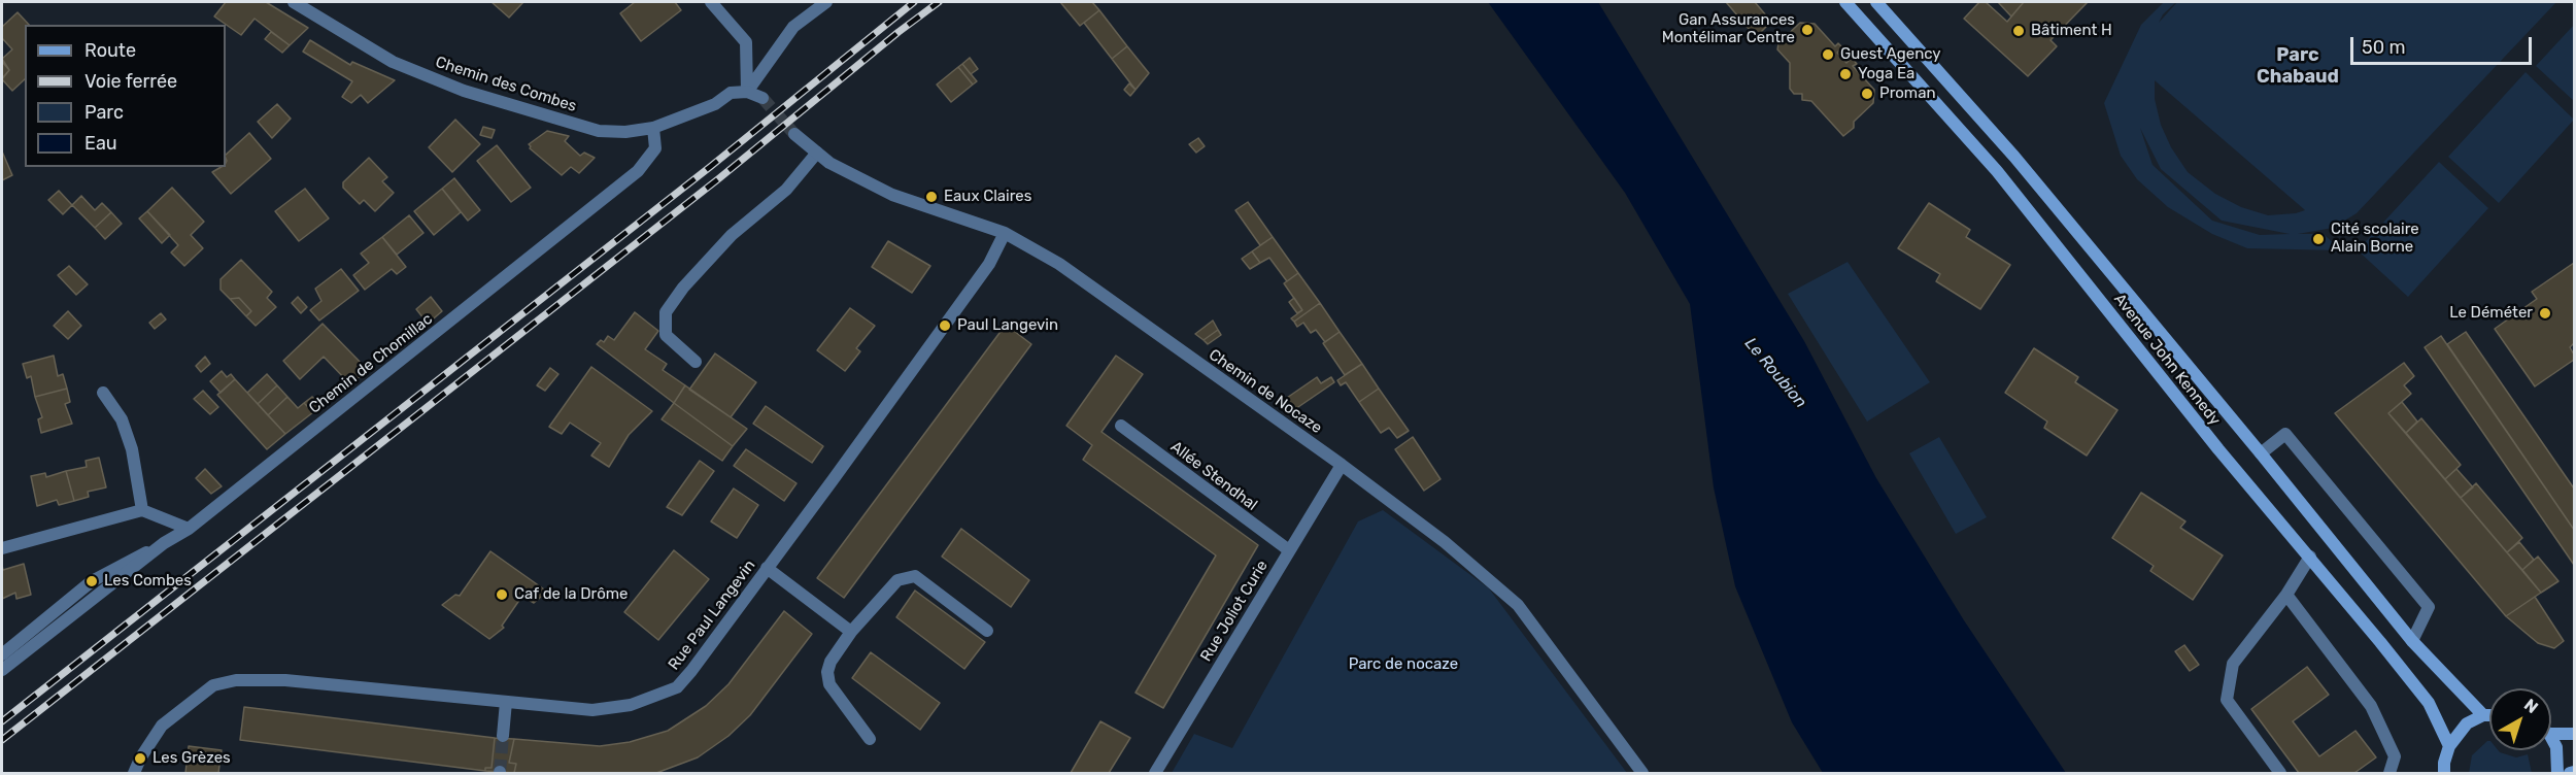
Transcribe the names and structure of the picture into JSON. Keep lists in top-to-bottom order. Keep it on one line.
{"streets":{"main road":["Avenue John Kennedy"],"street":["Chemin des Combes","Chemin de Chomillac","Chemin de Nocaze","Allée Stendhal","Rue Joliot Curie","Rue Paul Langevin"]},"crossings":[["Chemin des Combes","Chemin de Chomillac"],["Chemin de Nocaze","Rue Joliot Curie"],["Chemin de Nocaze","Rue Paul Langevin"],["Allée Stendhal","Rue Joliot Curie"]],"districts":["Parc Chabaud"],"water":["Le Roubion"],"parks":["Parc de nocaze"],"places":["Gan Assurances Montélimar Centre","Bâtiment H","Guest Agency","Yoga Ea","Proman","Eaux Claires","Cité scolaire Alain Borne","Le Déméter","Paul Langevin","Les Combes","Caf de la Drôme","Les Grèzes"],"legend":["Route","Voie ferrée","Parc","Eau"],"scale_bar":"50 m","north":"top right"}
